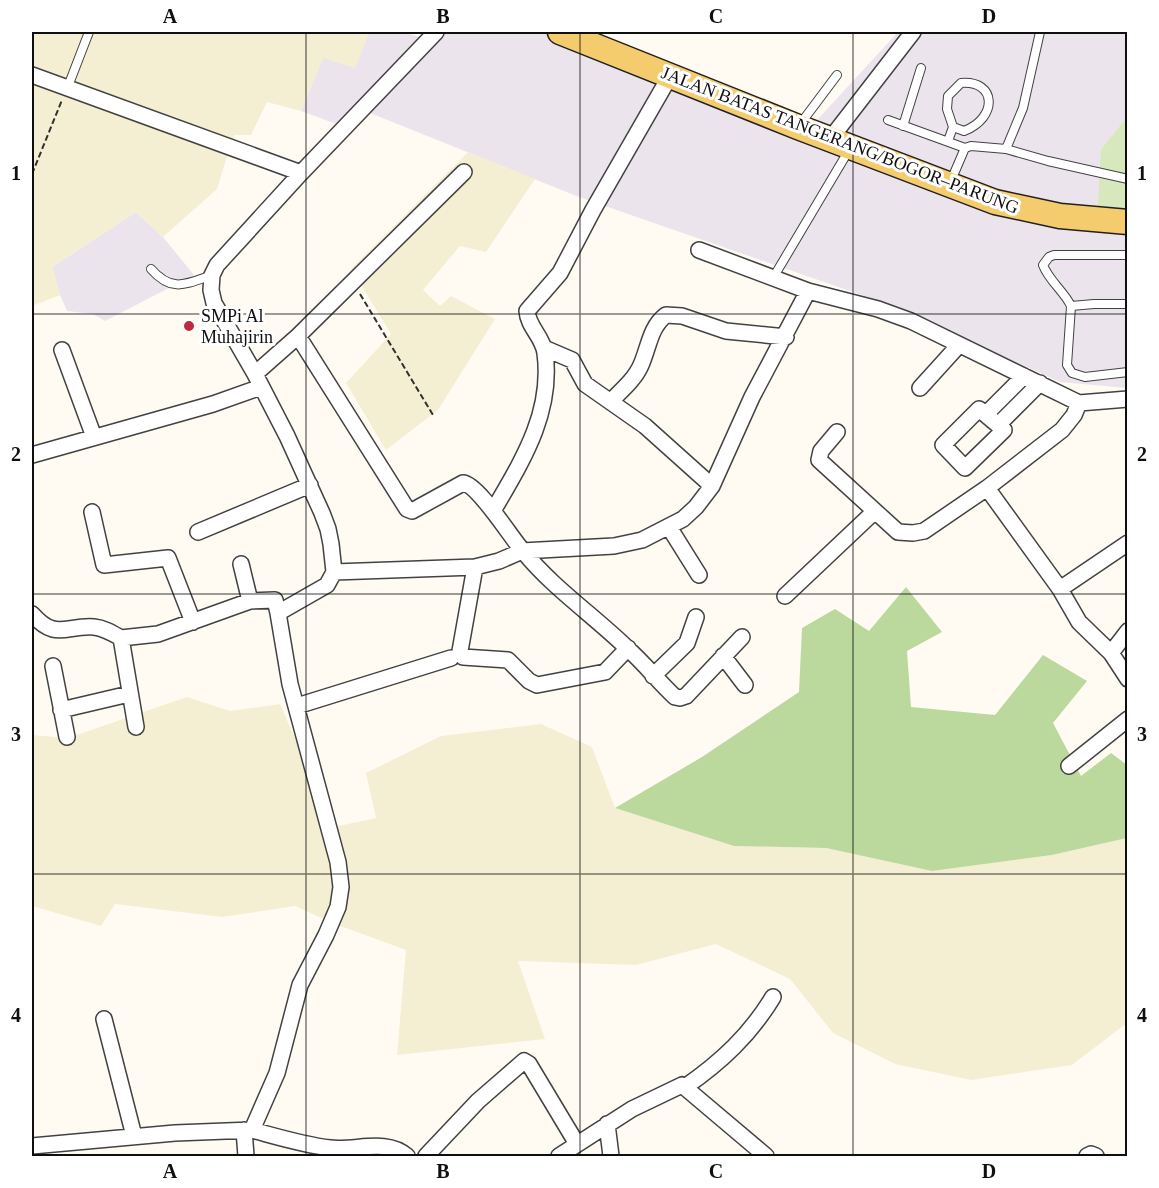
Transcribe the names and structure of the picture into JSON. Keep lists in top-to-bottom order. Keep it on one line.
{"streets":{"main road":["JALAN BATAS TANGERANG/BOGOR–PARUNG"]},"places":["SMPi Al Muhajirin"],"grid":{"columns":["A","B","C","D"],"rows":["1","2","3","4"]}}
